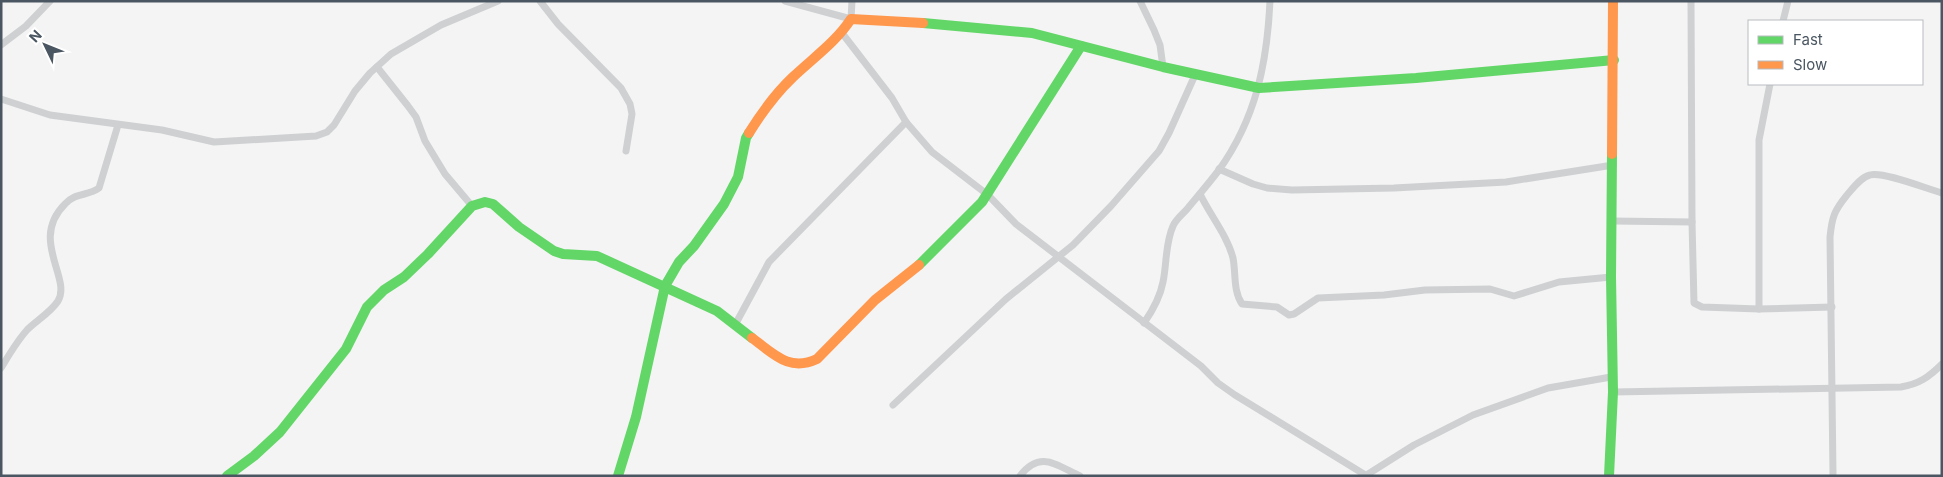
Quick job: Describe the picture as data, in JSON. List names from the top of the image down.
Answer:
{
  "legend": ["Fast", "Slow"],
  "north": "top left"
}
